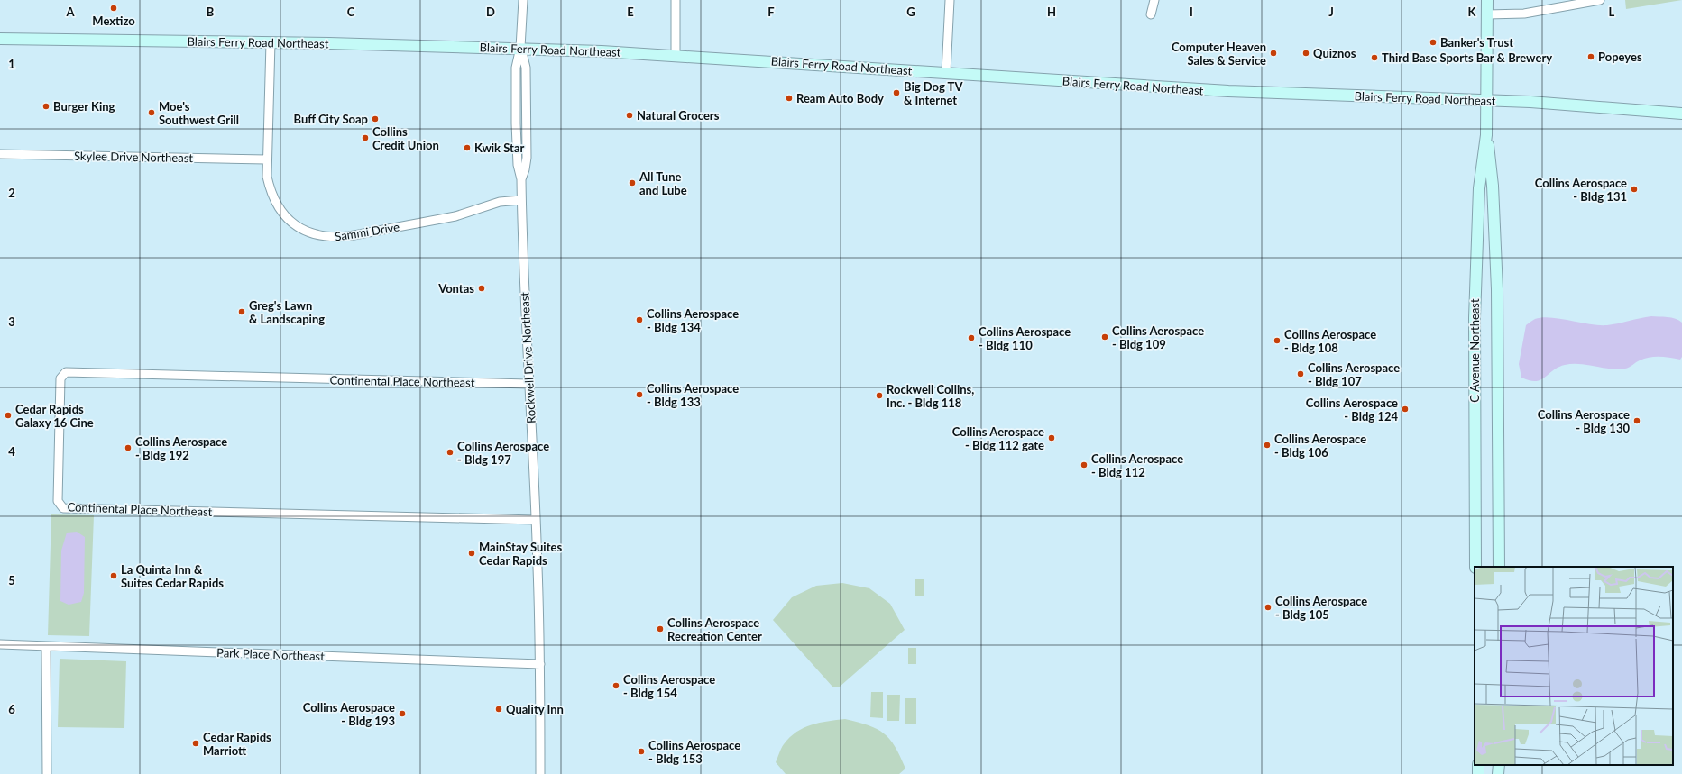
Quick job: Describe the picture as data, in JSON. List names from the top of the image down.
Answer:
{
  "streets": {
    "main road": ["Blairs Ferry Road Northeast", "C Avenue Northeast"],
    "street": [
      "Skylee Drive Northeast",
      "Sammi Drive",
      "Rockwell Drive Northeast",
      "Continental Place Northeast",
      "Park Place Northeast"
    ]
  },
  "crossings": [
    ["Blairs Ferry Road Northeast", "Sammi Drive"],
    ["Blairs Ferry Road Northeast", "C Avenue Northeast"],
    ["Blairs Ferry Road Northeast", "Rockwell Drive Northeast"],
    ["Skylee Drive Northeast", "Sammi Drive"],
    ["Sammi Drive", "Rockwell Drive Northeast"],
    ["Rockwell Drive Northeast", "Continental Place Northeast"],
    ["Rockwell Drive Northeast", "Park Place Northeast"]
  ],
  "places": [
    "Mextizo",
    "Banker's Trust",
    "Computer Heaven Sales & Service",
    "Quiznos",
    "Popeyes",
    "Third Base Sports Bar & Brewery",
    "Big Dog TV & Internet",
    "Ream Auto Body",
    "Burger King",
    "Moe's Southwest Grill",
    "Natural Grocers",
    "Buff City Soap",
    "Collins Credit Union",
    "Kwik Star",
    "All Tune and Lube",
    "Collins Aerospace - Bldg 131",
    "Vontas",
    "Greg's Lawn & Landscaping",
    "Collins Aerospace - Bldg 134",
    "Collins Aerospace - Bldg 109",
    "Collins Aerospace - Bldg 110",
    "Collins Aerospace - Bldg 108",
    "Collins Aerospace - Bldg 107",
    "Collins Aerospace - Bldg 133",
    "Rockwell Collins, Inc. - Bldg 118",
    "Collins Aerospace - Bldg 124",
    "Cedar Rapids Galaxy 16 Cine",
    "Collins Aerospace - Bldg 130",
    "Collins Aerospace - Bldg 112 gate",
    "Collins Aerospace - Bldg 106",
    "Collins Aerospace - Bldg 192",
    "Collins Aerospace - Bldg 197",
    "Collins Aerospace - Bldg 112",
    "MainStay Suites Cedar Rapids",
    "La Quinta Inn & Suites Cedar Rapids",
    "Collins Aerospace - Bldg 105",
    "Collins Aerospace Recreation Center",
    "Collins Aerospace - Bldg 154",
    "Quality Inn",
    "Collins Aerospace - Bldg 193",
    "Cedar Rapids Marriott",
    "Collins Aerospace - Bldg 153"
  ],
  "grid": {
    "columns": [
      "A",
      "B",
      "C",
      "D",
      "E",
      "F",
      "G",
      "H",
      "I",
      "J",
      "K",
      "L"
    ],
    "rows": [
      "1",
      "2",
      "3",
      "4",
      "5",
      "6"
    ]
  }
}
